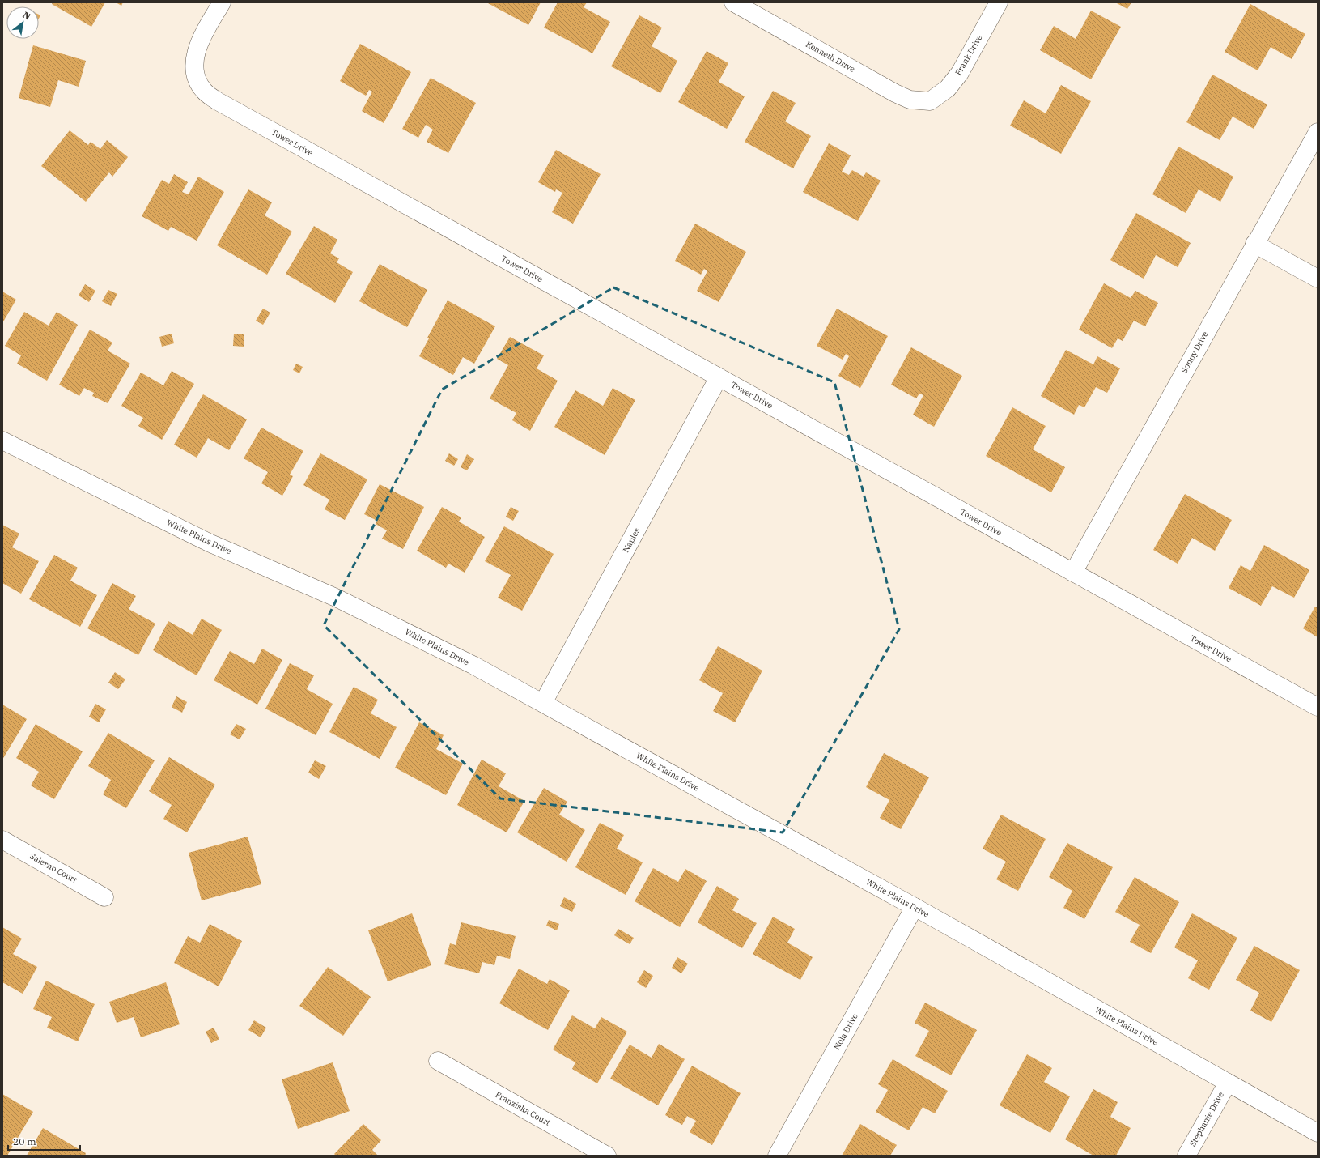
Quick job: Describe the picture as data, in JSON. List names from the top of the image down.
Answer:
{
  "streets": {
    "street": [
      "Frank Drive",
      "Kenneth Drive",
      "Tower Drive",
      "Sonny Drive",
      "White Plains Drive",
      "Naples",
      "Salerno Court",
      "Nola Drive",
      "Franziska Court",
      "Stephanie Drive"
    ]
  },
  "crossings": [
    ["Frank Drive", "Kenneth Drive"],
    ["Tower Drive", "Sonny Drive"],
    ["Tower Drive", "Naples"],
    ["White Plains Drive", "Naples"],
    ["White Plains Drive", "Nola Drive"],
    ["White Plains Drive", "Stephanie Drive"]
  ],
  "scale_bar": "20 m",
  "north": "top right"
}
